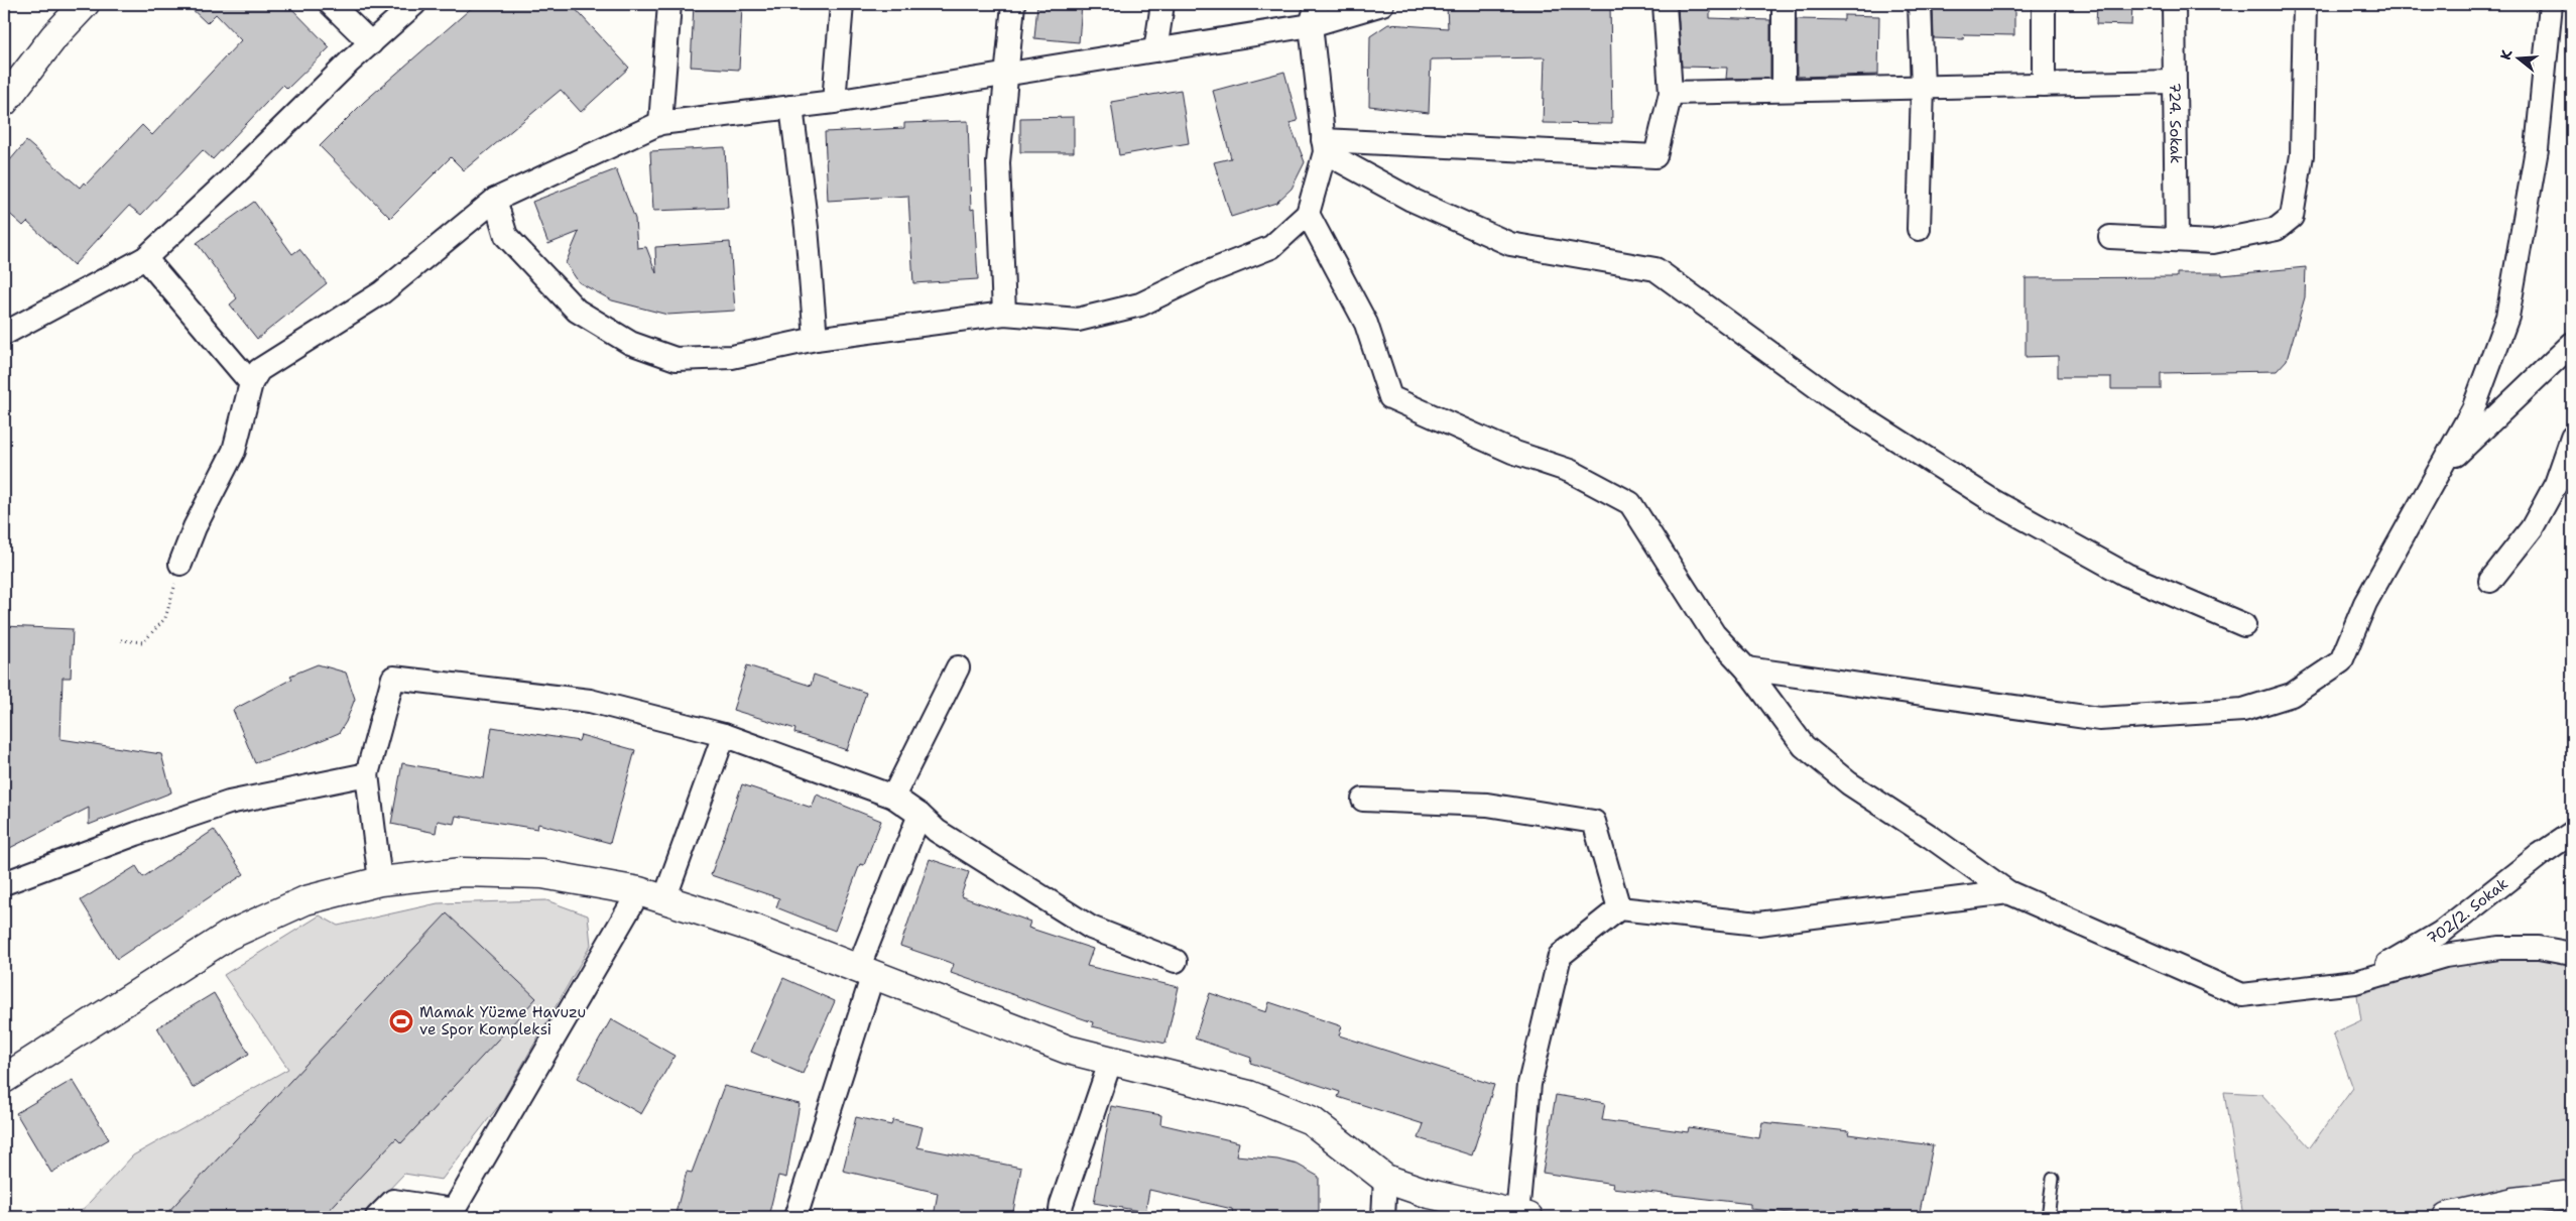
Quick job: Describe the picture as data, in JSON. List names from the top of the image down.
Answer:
{
  "streets": {
    "street": ["724. Sokak", "702/2. Sokak"]
  },
  "places": {
    "sports": ["Mamak Yüzme Havuzu ve Spor Kompleksi"]
  },
  "north": "left"
}
